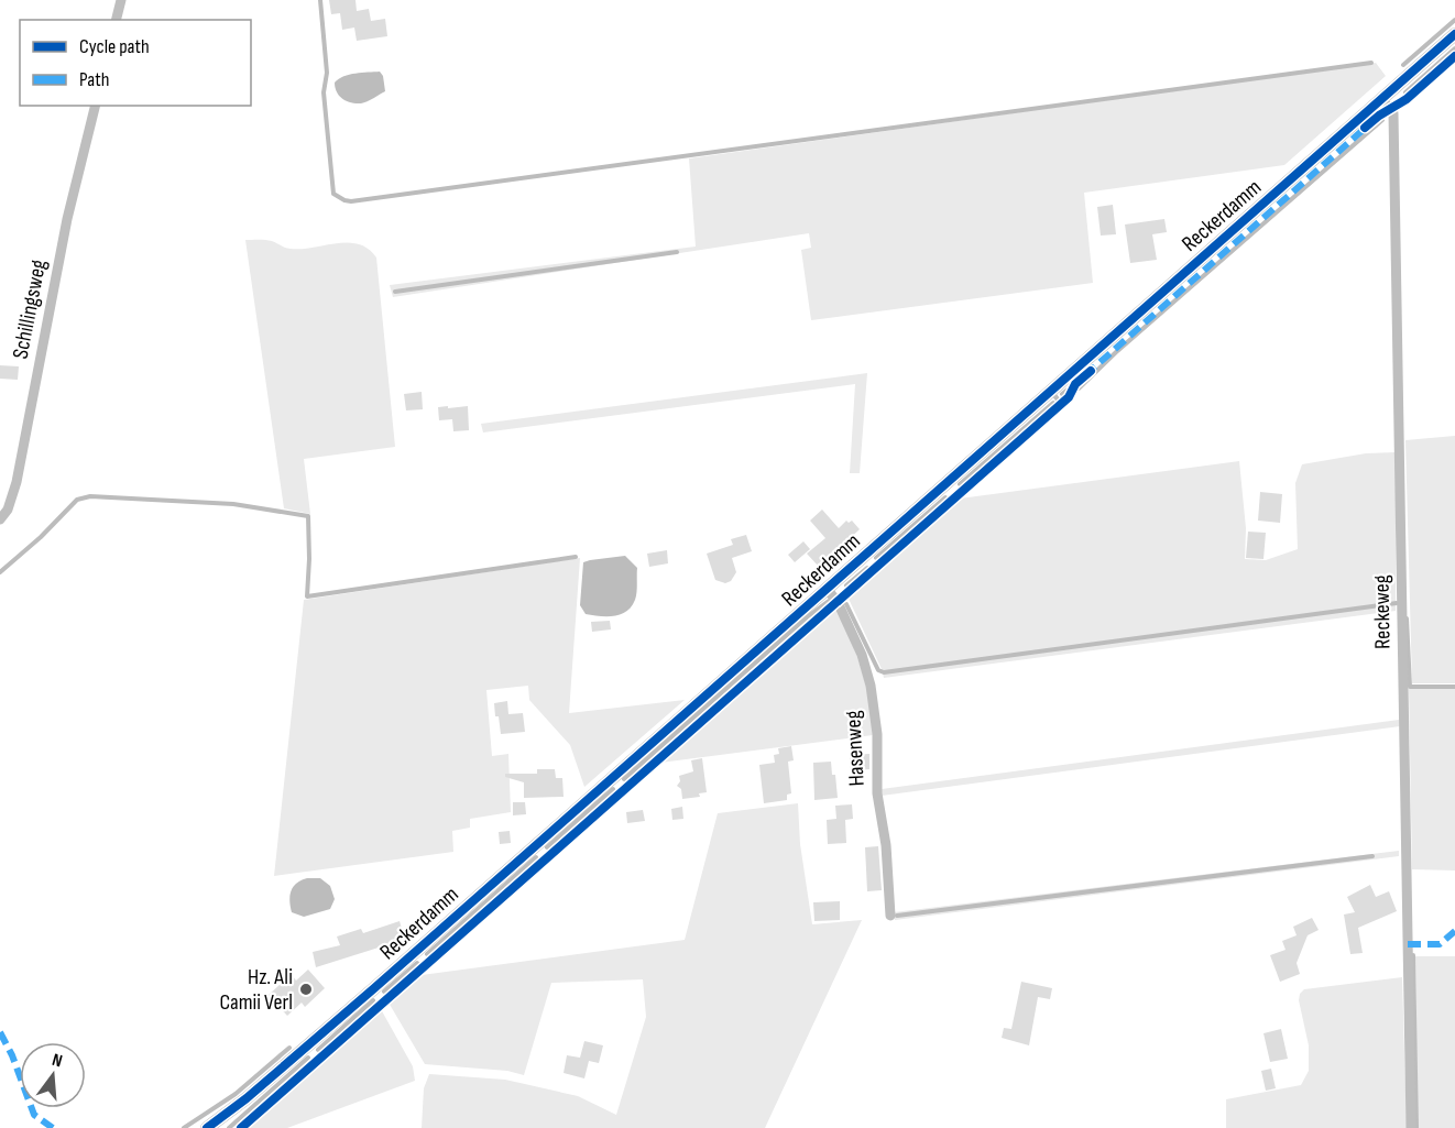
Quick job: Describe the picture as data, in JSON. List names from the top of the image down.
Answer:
{
  "streets": {
    "street": [
      "Reckerdamm",
      "Schillingsweg",
      "Reckeweg",
      "Hasenweg"
    ]
  },
  "crossings": [
    ["Reckerdamm", "Reckeweg"],
    ["Reckerdamm", "Hasenweg"]
  ],
  "places": ["Hz. Ali Camii Verl"],
  "legend": ["Cycle path", "Path"],
  "north": "top"
}
